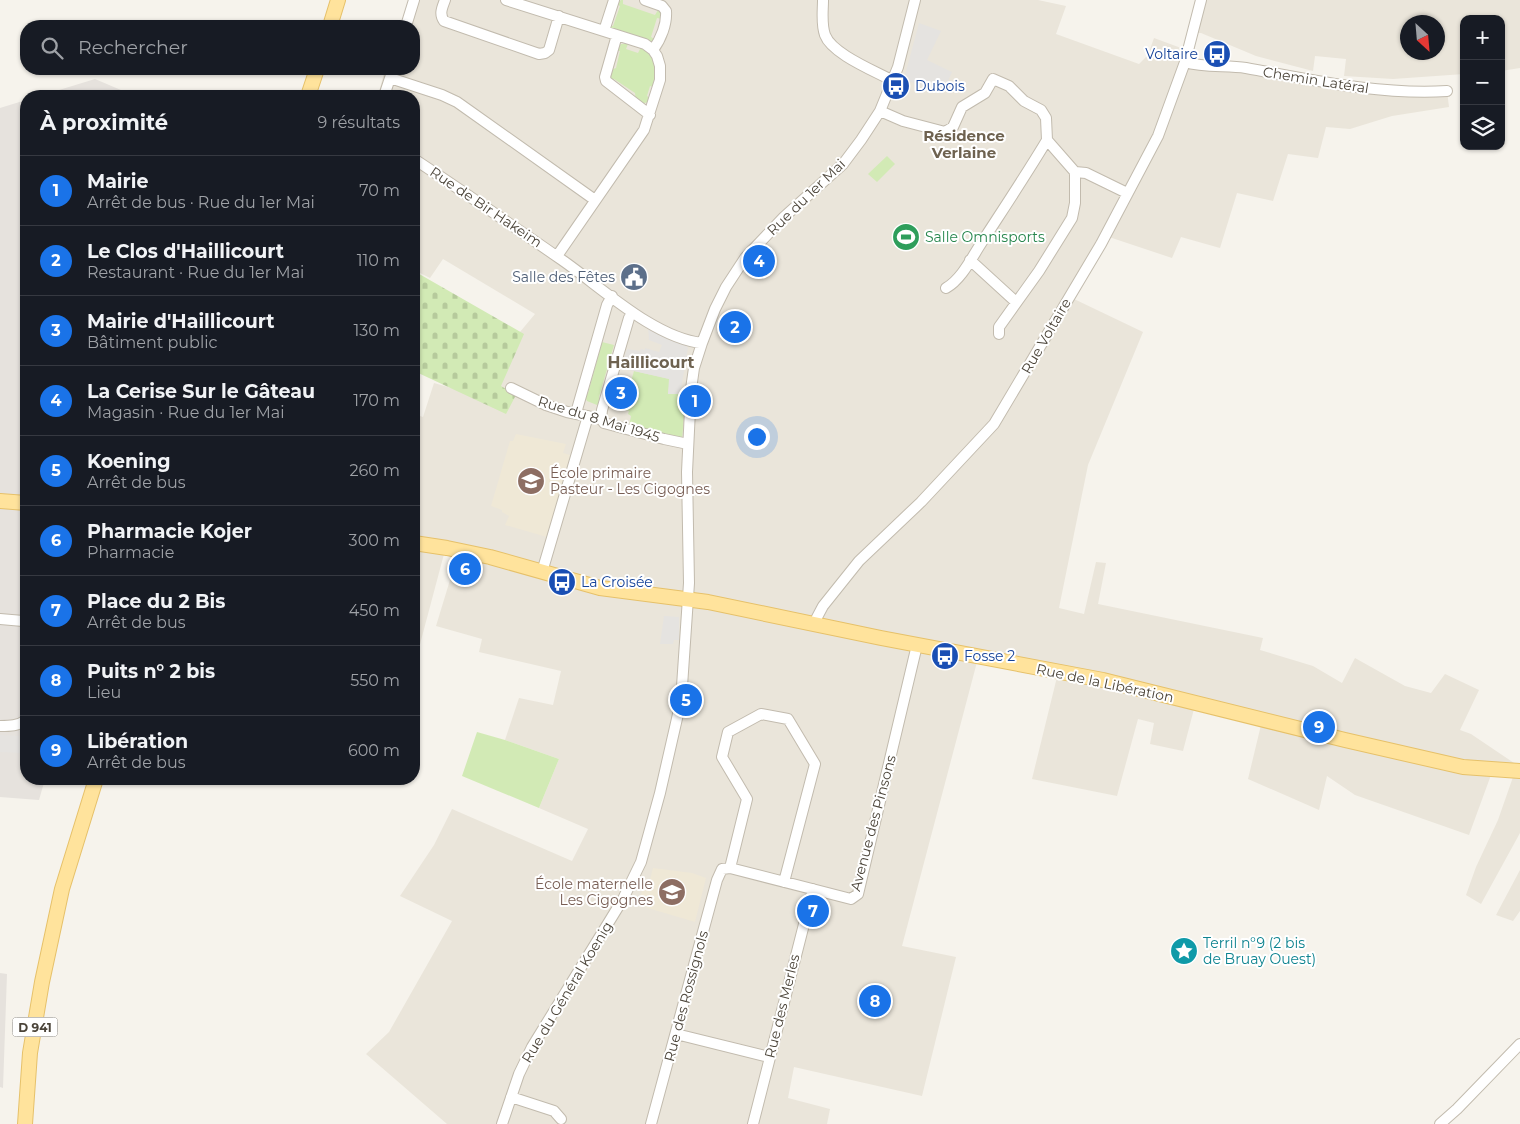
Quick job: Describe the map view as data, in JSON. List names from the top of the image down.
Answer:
{
  "streets": {
    "main road": ["Rue de la Libération", "D 941"],
    "street": [
      "Chemin Latéral",
      "Rue du 1er Mai",
      "Rue de Bir Hakeim",
      "Rue Voltaire",
      "Rue du 8 Mai 1945",
      "Avenue des Pinsons",
      "Rue du Général Koenig",
      "Rue des Rossignols",
      "Rue des Merles"
    ]
  },
  "crossings": [
    ["Chemin Latéral", "Rue Voltaire"],
    ["Rue du 1er Mai", "Rue de Bir Hakeim"],
    ["Rue du 1er Mai", "Rue du 8 Mai 1945"],
    ["Rue du 1er Mai", "Rue de la Libération"],
    ["Rue du 1er Mai", "Rue du Général Koenig"],
    ["Rue Voltaire", "Rue de la Libération"],
    ["Rue de la Libération", "Avenue des Pinsons"],
    ["Rue de la Libération", "Rue du Général Koenig"],
    ["Avenue des Pinsons", "Rue des Rossignols"],
    ["Avenue des Pinsons", "Rue des Merles"]
  ],
  "districts": ["Résidence Verlaine", "Haillicourt"],
  "places": {
    "bus stop": [
      "Voltaire",
      "Dubois",
      "La Croisée",
      "Fosse 2"
    ],
    "sports": ["Salle Omnisports"],
    "public building": ["Salle des Fêtes"],
    "school or university": ["École primaire Pasteur - Les Cigognes", "École maternelle Les Cigognes"],
    "place": ["Terril n°9 (2 bis de Bruay Ouest)"]
  },
  "north": "bottom right",
  "page": {
    "map_buttons": ["+", "−"],
    "search": "Rechercher",
    "heading": ["À proximité", "9 résultats"],
    "list": [
      {
        "mark": "1",
        "name": "Mairie",
        "note": "Arrêt de bus · Rue du 1er Mai",
        "value": "70 m"
      },
      {
        "mark": "2",
        "name": "Le Clos d'Haillicourt",
        "note": "Restaurant · Rue du 1er Mai",
        "value": "110 m"
      },
      {
        "mark": "3",
        "name": "Mairie d'Haillicourt",
        "note": "Bâtiment public",
        "value": "130 m"
      },
      {
        "mark": "4",
        "name": "La Cerise Sur le Gâteau",
        "note": "Magasin · Rue du 1er Mai",
        "value": "170 m"
      },
      {
        "mark": "5",
        "name": "Koening",
        "note": "Arrêt de bus",
        "value": "260 m"
      },
      {
        "mark": "6",
        "name": "Pharmacie Kojer",
        "note": "Pharmacie",
        "value": "300 m"
      },
      {
        "mark": "7",
        "name": "Place du 2 Bis",
        "note": "Arrêt de bus",
        "value": "450 m"
      },
      {
        "mark": "8",
        "name": "Puits n° 2 bis",
        "note": "Lieu",
        "value": "550 m"
      },
      {
        "mark": "9",
        "name": "Libération",
        "note": "Arrêt de bus",
        "value": "600 m"
      }
    ],
    "pins": [
      "4",
      "2",
      "3",
      "1",
      "6",
      "5",
      "9",
      "7",
      "8"
    ]
  }
}
